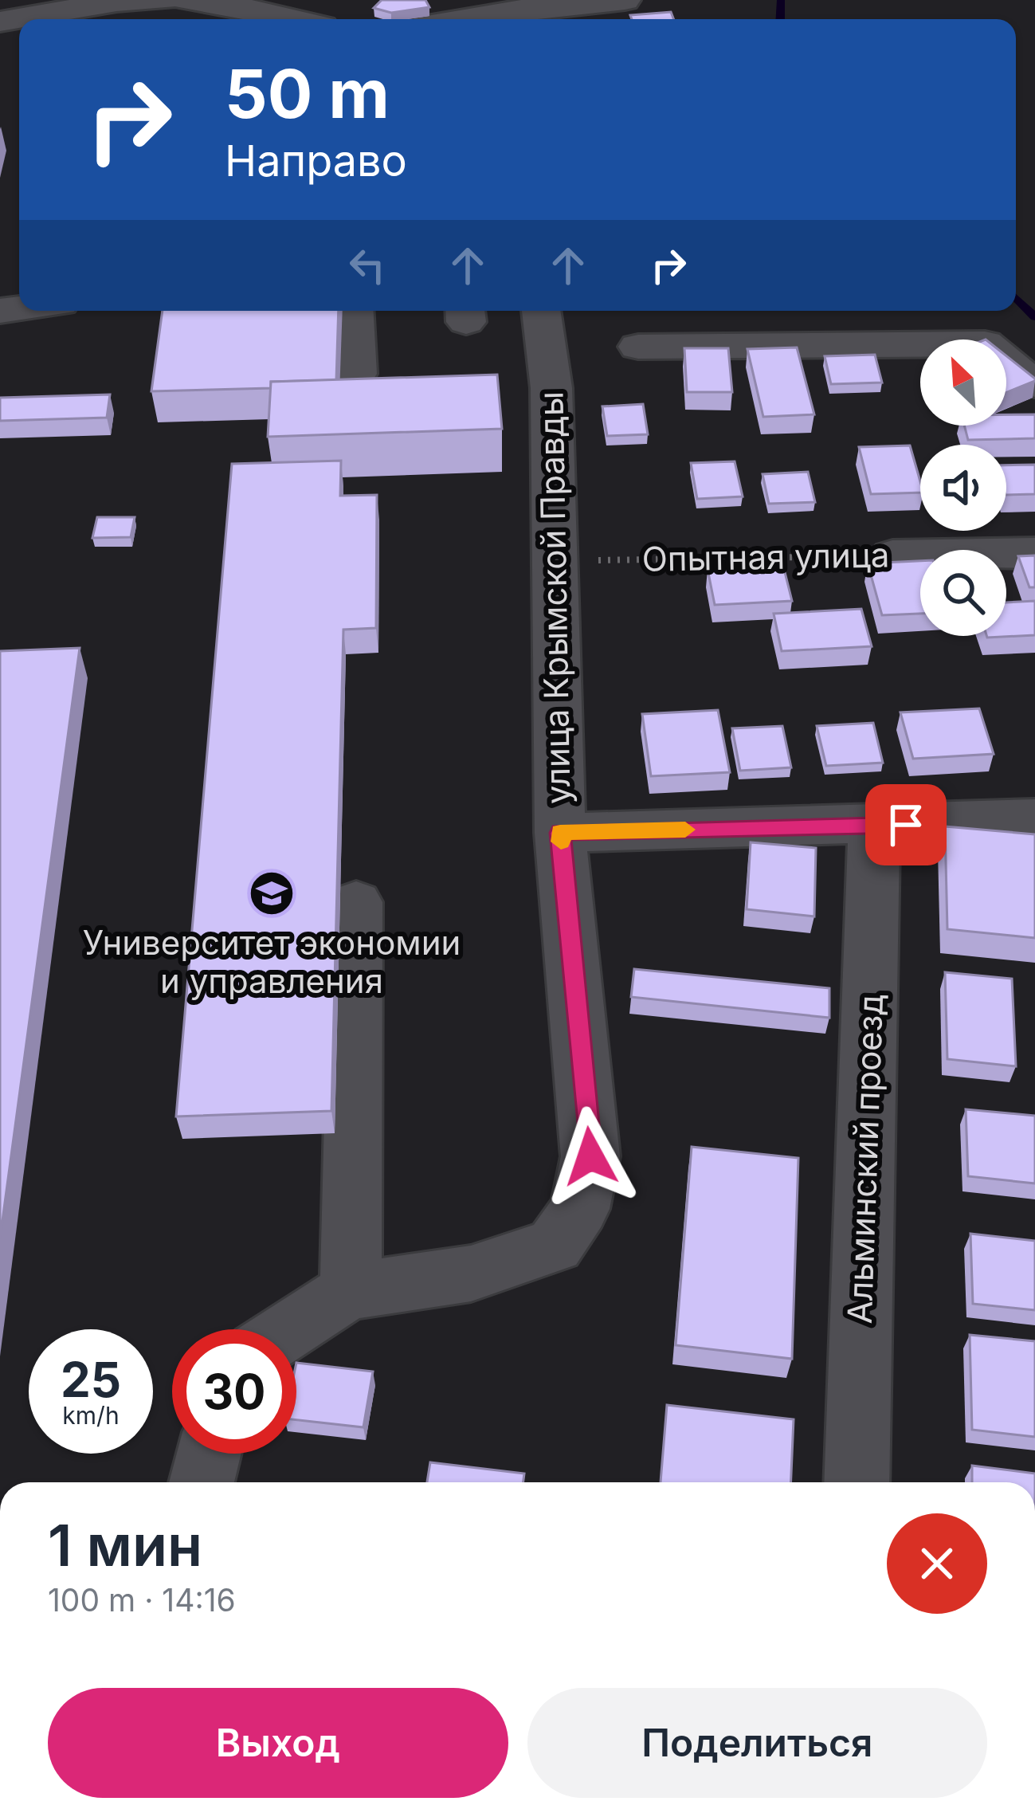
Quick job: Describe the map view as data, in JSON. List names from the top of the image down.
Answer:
{
  "streets": {
    "street": ["Опытная улица", "улица Крымской Правды", "Альминский проезд"]
  },
  "crossings": [
    ["Опытная улица", "улица Крымской Правды"]
  ],
  "places": {
    "school or university": ["Университет экономии и управления"]
  },
  "north": "top left",
  "page": {
    "turn": ["50 m", "Направо"],
    "speed": "25 km/h",
    "limit": "30",
    "heading": ["1 мин", "100 m · 14:16"],
    "buttons": ["Выход", "Поделиться"]
  }
}
